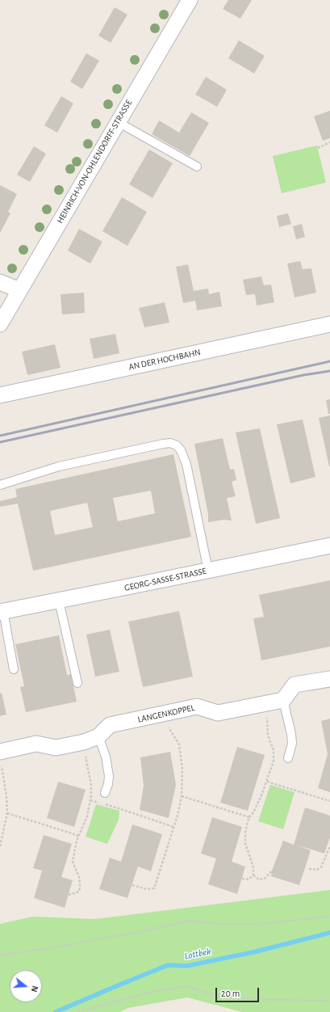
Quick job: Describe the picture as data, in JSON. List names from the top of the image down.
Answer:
{
  "streets": {
    "street": [
      "HEINRICH-VON-OHLENDORFF-STRASSE",
      "AN DER HOCHBAHN",
      "GEORG-SASSE-STRASSE",
      "LANGENKOPPEL"
    ]
  },
  "water": ["Lottbek"],
  "scale_bar": "20 m",
  "north": "right"
}
